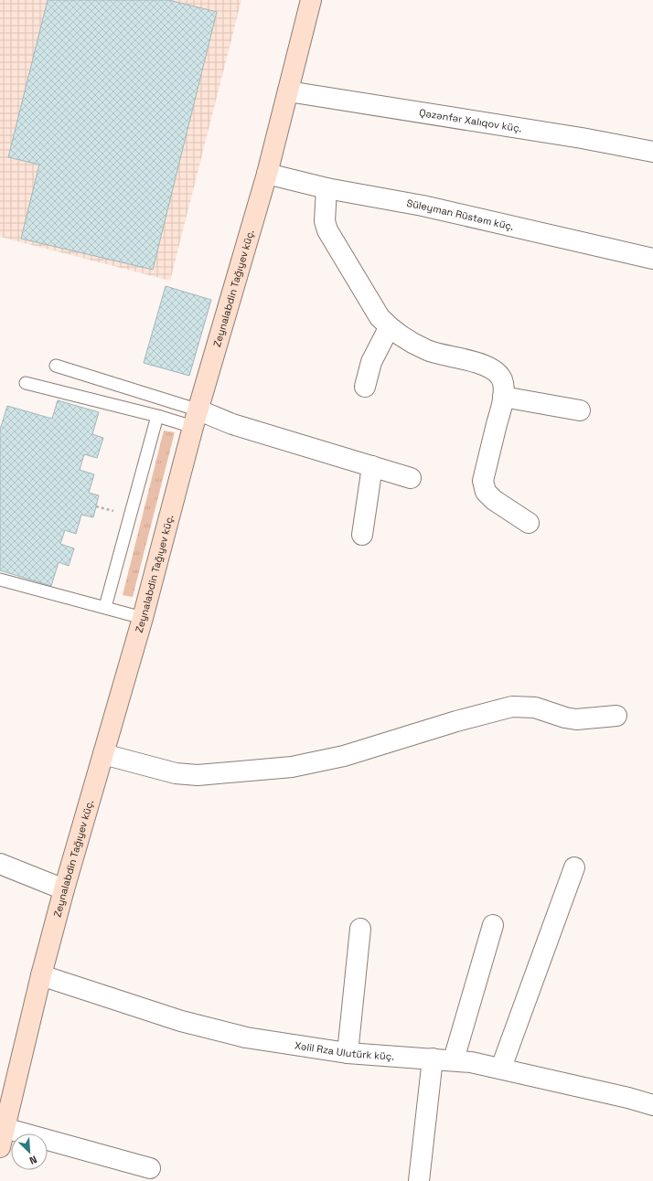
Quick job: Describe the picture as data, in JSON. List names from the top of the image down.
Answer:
{
  "streets": {
    "street": [
      "Qəzənfər Xalıqov küç.",
      "Süleyman Rüstəm küç.",
      "Zeynalabdin Tağıyev küç.",
      "Xəlil Rza Ulutürk küç."
    ]
  },
  "crossings": [
    ["Qəzənfər Xalıqov küç.", "Zeynalabdin Tağıyev küç."],
    ["Süleyman Rüstəm küç.", "Zeynalabdin Tağıyev küç."],
    ["Zeynalabdin Tağıyev küç.", "Xəlil Rza Ulutürk küç."]
  ],
  "north": "bottom right"
}
